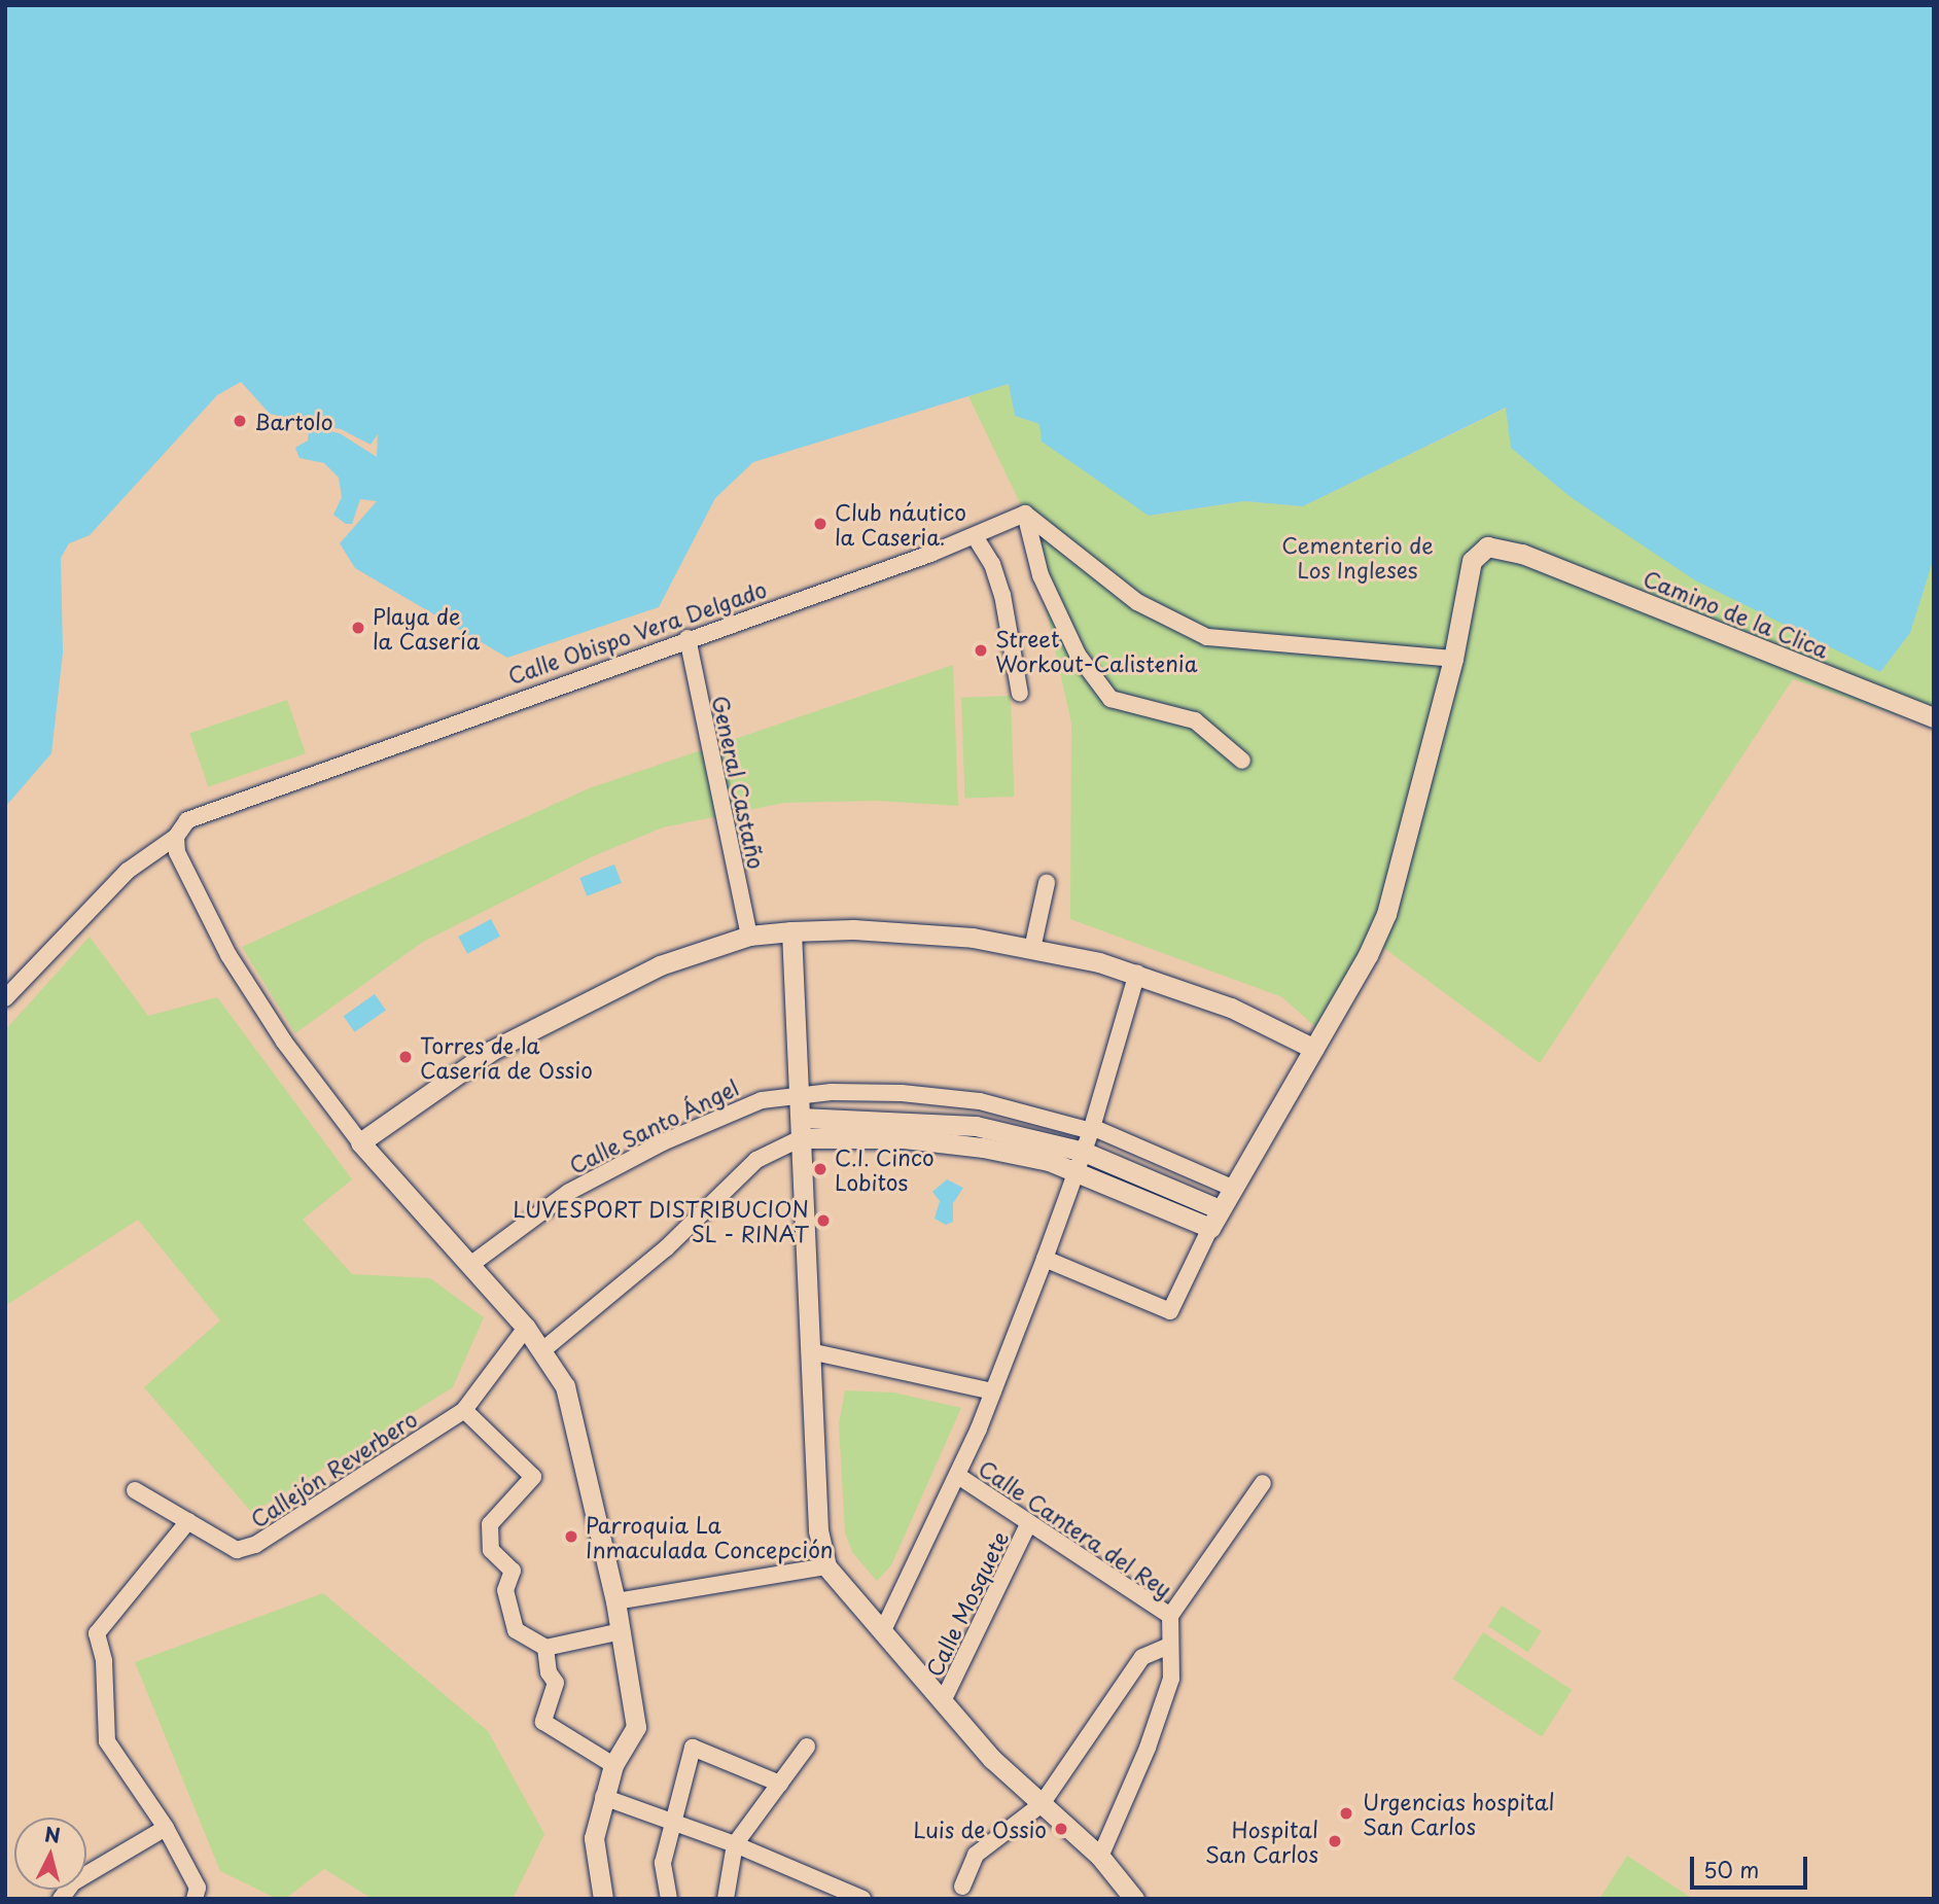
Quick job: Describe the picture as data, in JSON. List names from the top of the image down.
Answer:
{
  "streets": {
    "street": [
      "Camino de la Clica",
      "Calle Obispo Vera Delgado",
      "General Castaño",
      "Calle Santo Ángel",
      "Callejón Reverbero",
      "Calle Cantera del Rey",
      "Calle Mosquete"
    ]
  },
  "crossings": [
    ["Calle Obispo Vera Delgado", "General Castaño"],
    ["Calle Cantera del Rey", "Calle Mosquete"]
  ],
  "parks": ["Cementerio de Los Ingleses"],
  "places": [
    "Bartolo",
    "Club náutico la Caseria.",
    "Playa de la Casería",
    "Street Workout-Calistenia",
    "Torres de la Casería de Ossio",
    "C.I. Cinco Lobitos",
    "LUVESPORT DISTRIBUCION SL - RINAT",
    "Parroquia La Inmaculada Concepción",
    "Urgencias hospital San Carlos",
    "Luis de Ossio",
    "Hospital San Carlos"
  ],
  "scale_bar": "50 m",
  "north": "top"
}
